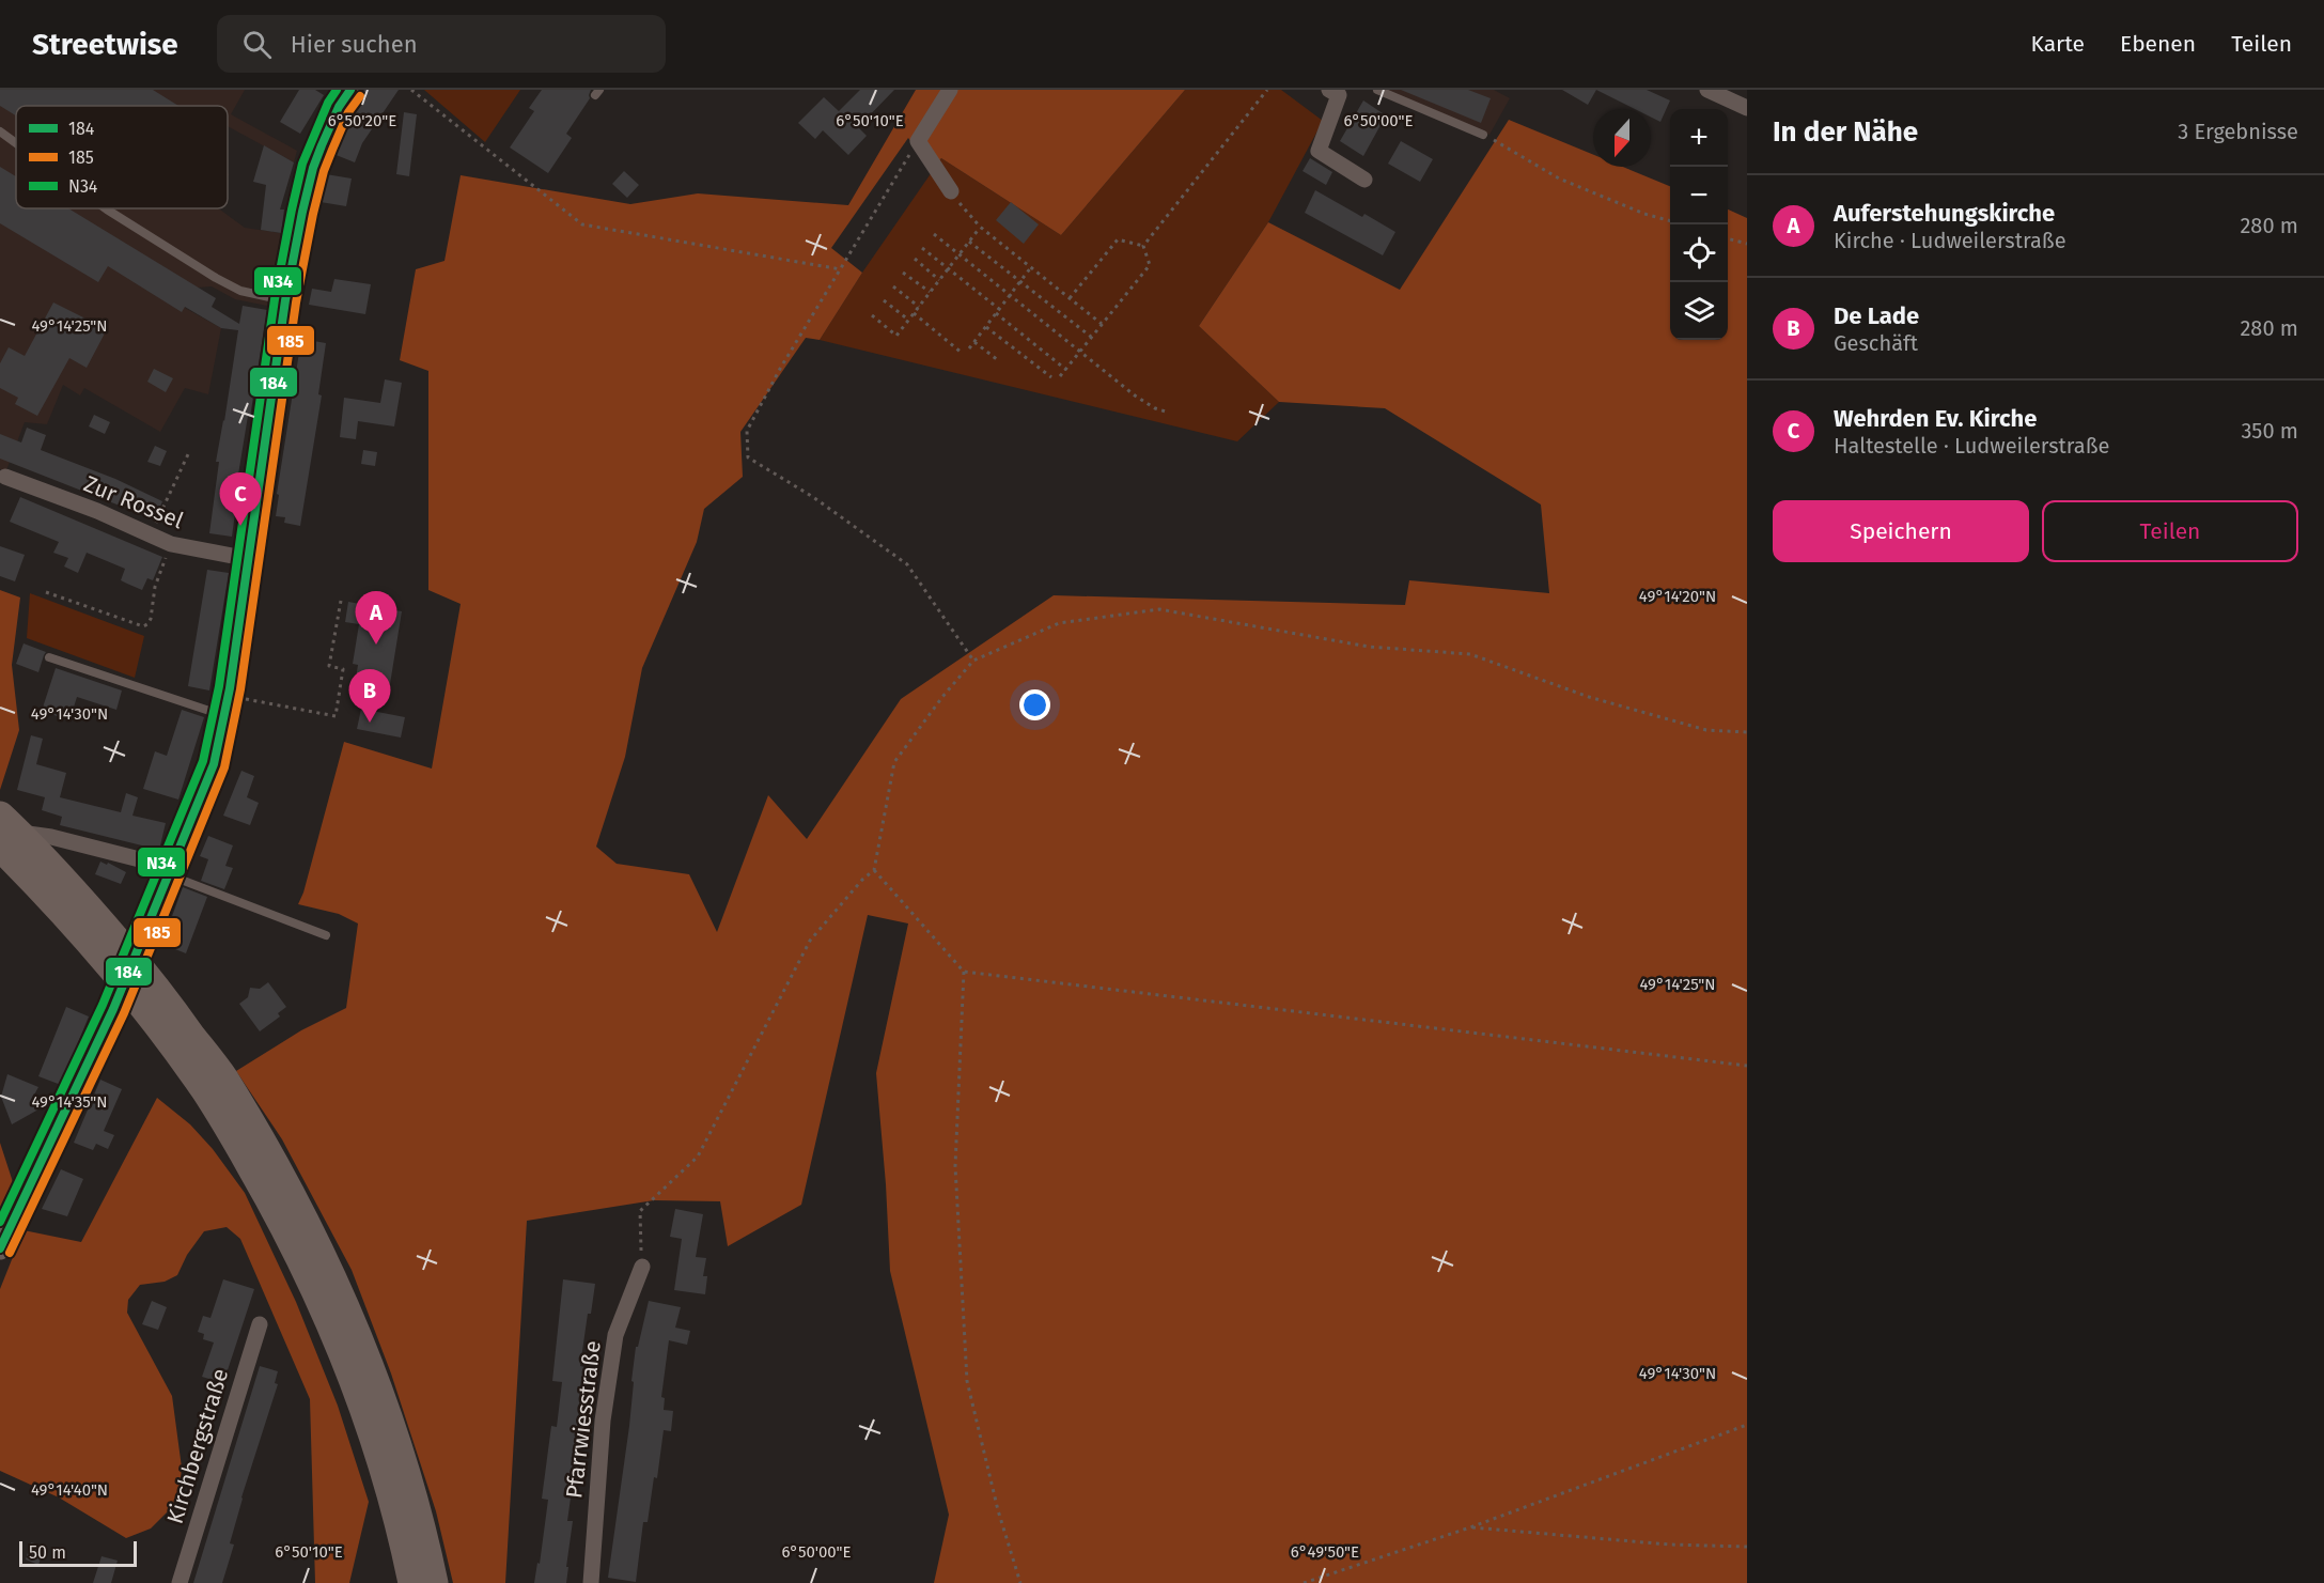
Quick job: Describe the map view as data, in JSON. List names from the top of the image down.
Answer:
{
  "streets": {
    "street": ["Zur Rossel", "Pfarrwiesstraße", "Kirchbergstraße"]
  },
  "lines": ["transit line 184", "transit line N34", "transit line 185"],
  "legend": ["184", "185", "N34"],
  "scale_bar": "50 m",
  "north": "bottom",
  "page": {
    "header": "Streetwise",
    "search": "Hier suchen",
    "nav": ["Karte", "Ebenen", "Teilen"],
    "heading": ["In der Nähe", "3 Ergebnisse"],
    "map_buttons": ["+", "−"],
    "list": [
      {
        "mark": "A",
        "name": "Auferstehungskirche",
        "note": "Kirche · Ludweilerstraße",
        "value": "280 m"
      },
      {
        "mark": "B",
        "name": "De Lade",
        "note": "Geschäft",
        "value": "280 m"
      },
      {
        "mark": "C",
        "name": "Wehrden Ev. Kirche",
        "note": "Haltestelle · Ludweilerstraße",
        "value": "350 m"
      }
    ],
    "pins": ["C", "A", "B"],
    "buttons": ["Speichern", "Teilen"],
    "scale": "50 m"
  },
  "coordinates": [
    "6°50'20\"E",
    "6°50'10\"E",
    "6°50'00\"E",
    "49°14'25\"N",
    "49°14'20\"N",
    "49°14'30\"N",
    "49°14'35\"N",
    "49°14'40\"N",
    "6°49'50\"E"
  ]
}
